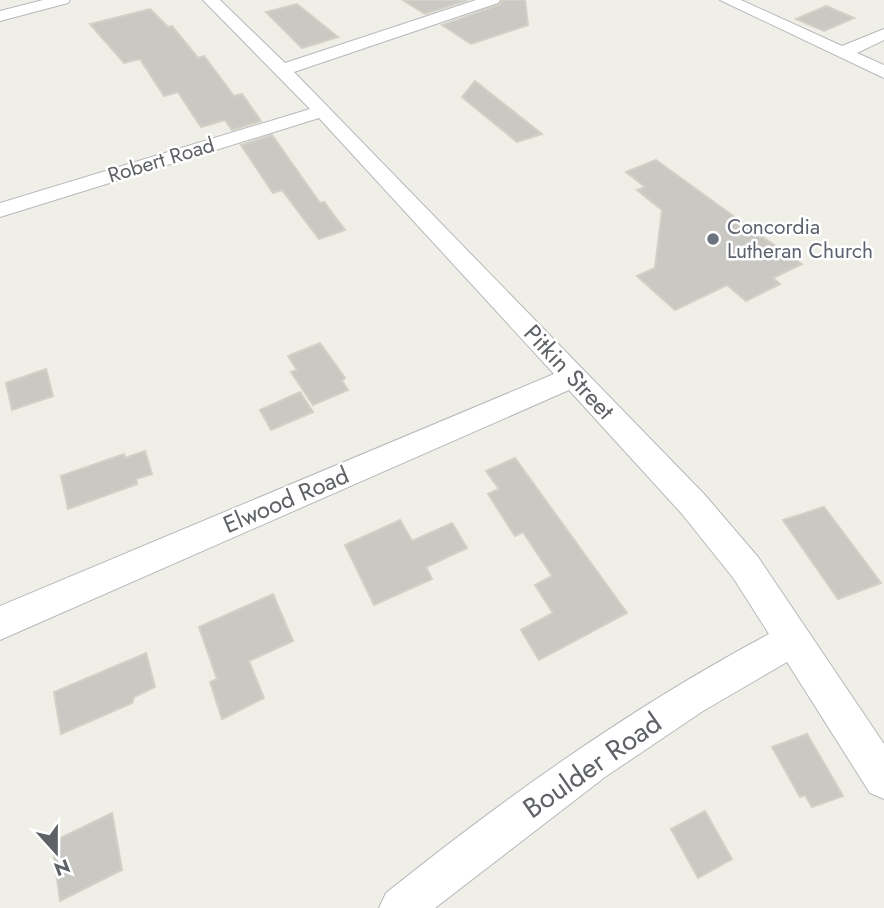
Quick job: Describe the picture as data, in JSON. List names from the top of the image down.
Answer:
{
  "streets": {
    "street": [
      "Robert Road",
      "Pitkin Street",
      "Elwood Road",
      "Boulder Road"
    ]
  },
  "crossings": [
    ["Robert Road", "Pitkin Street"],
    ["Pitkin Street", "Elwood Road"],
    ["Pitkin Street", "Boulder Road"]
  ],
  "places": ["Concordia Lutheran Church"],
  "north": "bottom"
}
